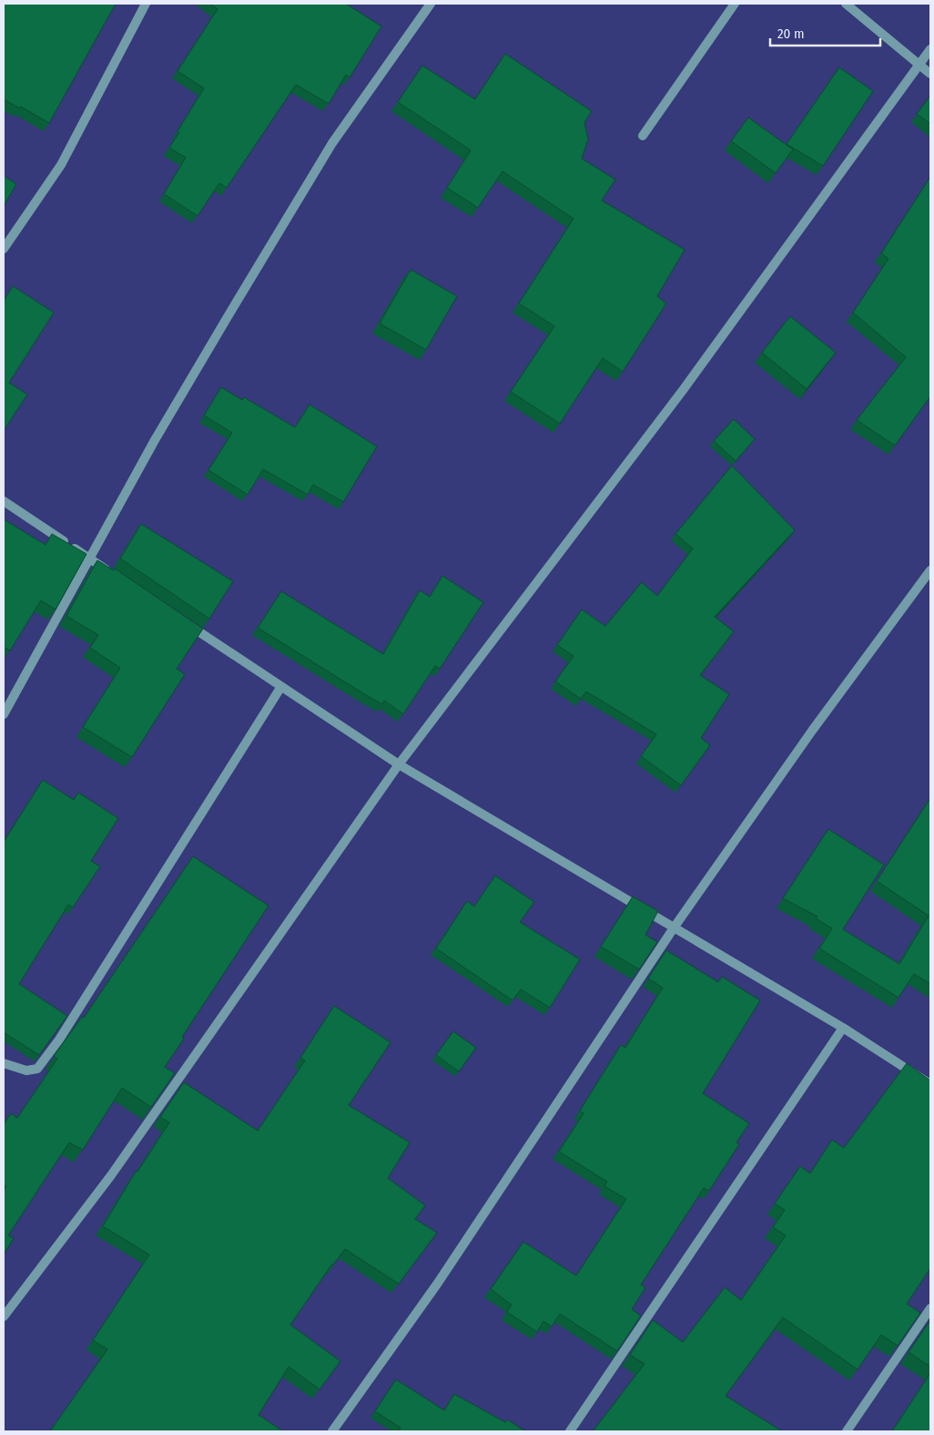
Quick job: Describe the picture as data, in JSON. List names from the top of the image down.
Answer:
{
  "scale_bar": "20 m"
}
